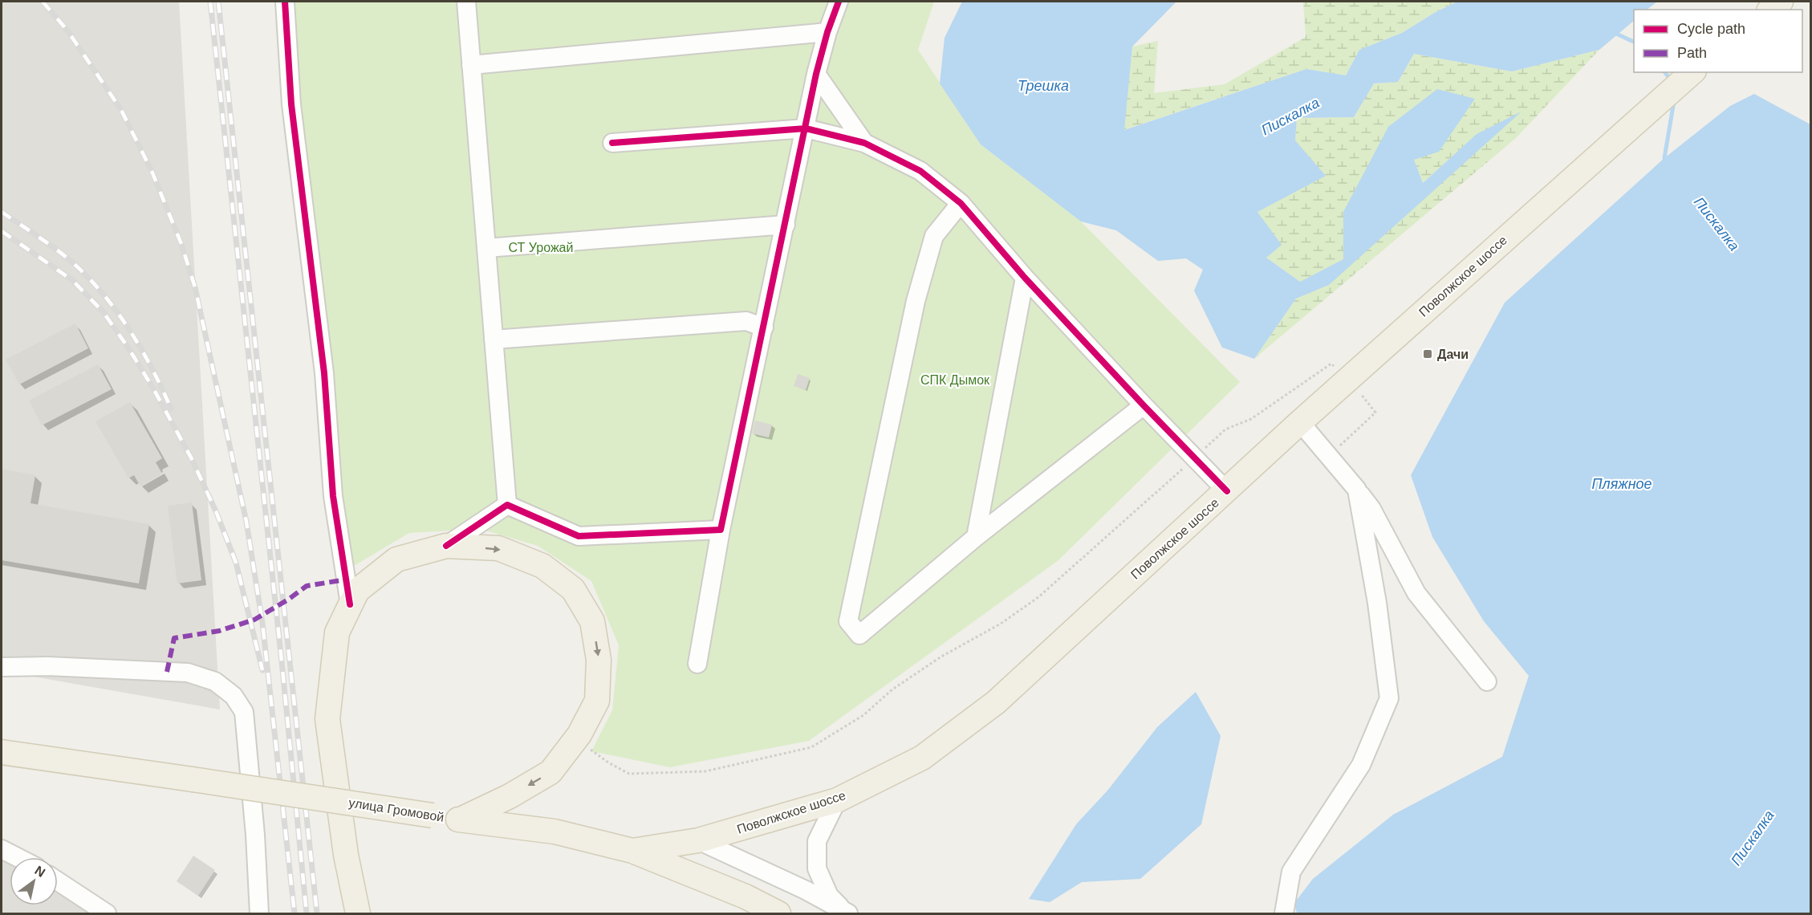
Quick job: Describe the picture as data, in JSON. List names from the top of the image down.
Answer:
{
  "streets": {
    "main road": ["Поволжское шоссе", "улица Громовой"]
  },
  "crossings": [
    ["Поволжское шоссе", "улица Громовой"]
  ],
  "water": ["Трешка", "Пискалка", "Пляжное"],
  "parks": ["СТ Урожай", "СПК Дымок"],
  "places": {
    "transit": ["Дачи"]
  },
  "legend": ["Cycle path", "Path"],
  "north": "top right"
}
